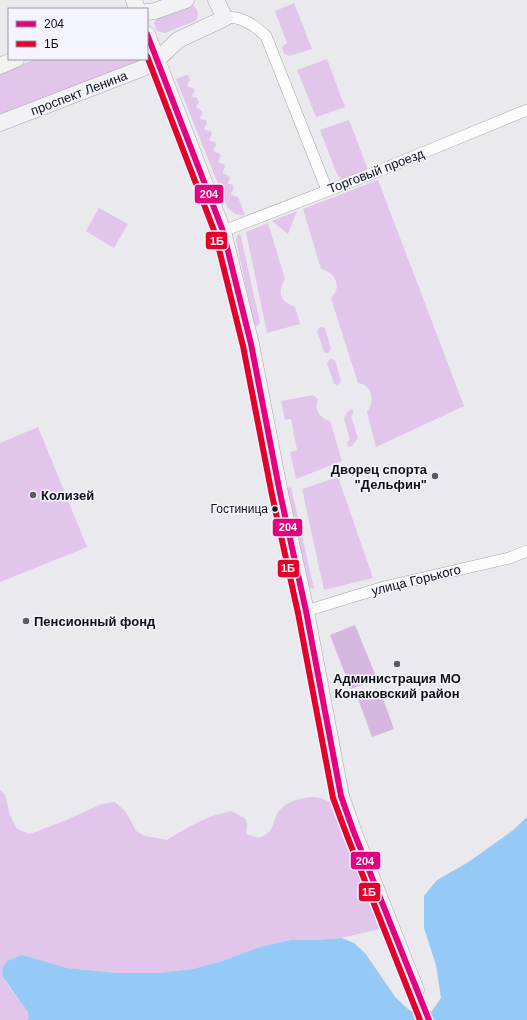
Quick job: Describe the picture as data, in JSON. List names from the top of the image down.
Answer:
{
  "streets": {
    "main road": ["проспект Ленина"],
    "street": ["Торговый проезд", "улица Горького"]
  },
  "places": [
    "Дворец спорта \"Дельфин\"",
    "Колизей",
    "Гостиница",
    "Пенсионный фонд",
    "Администрация МО Конаковский район"
  ],
  "lines": ["transit line 204", "transit line 1Б"],
  "legend": ["204", "1Б"]
}
